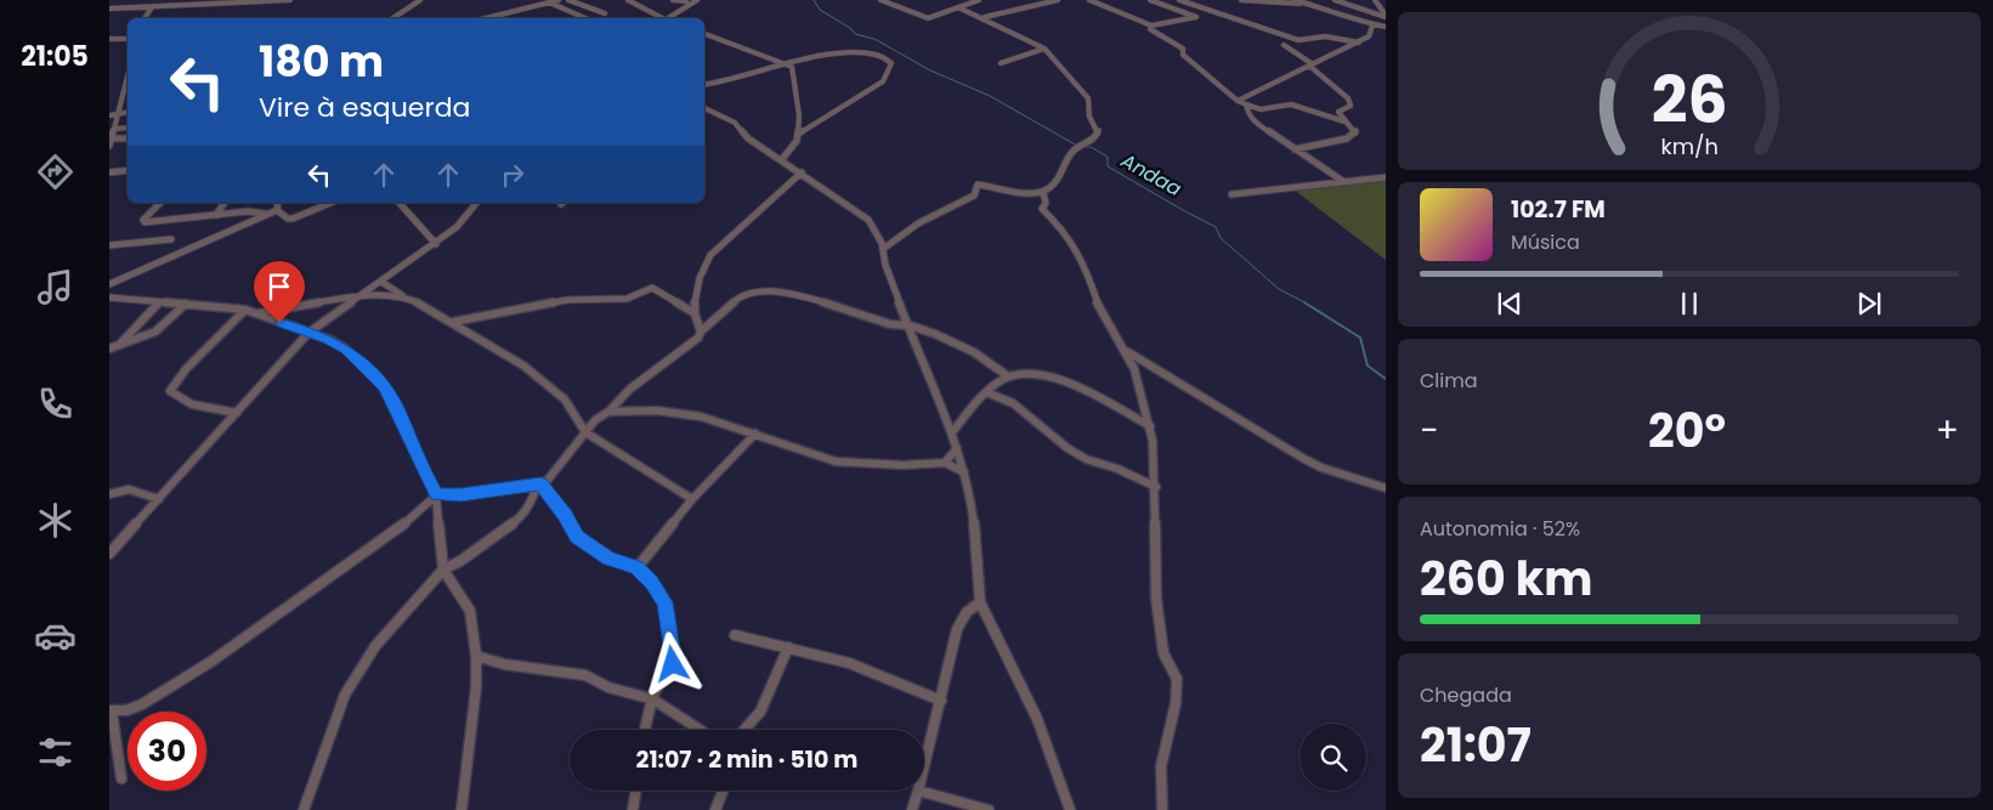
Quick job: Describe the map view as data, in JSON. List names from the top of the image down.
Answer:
{
  "water": ["Andaa"],
  "page": {
    "tabs": "21:05",
    "turn": ["180 m", "Vire à esquerda"],
    "song": ["102.7 FM", "Música"],
    "tile": [
      "Clima",
      ["Autonomia · 52%", "260 km"],
      ["Chegada", "21:07"]
    ],
    "heat": ["−", "20°", "+"],
    "limit": "30",
    "trip": "21:07 · 2 min · 510 m",
    "gauge": ["26", "km/h"]
  }
}
